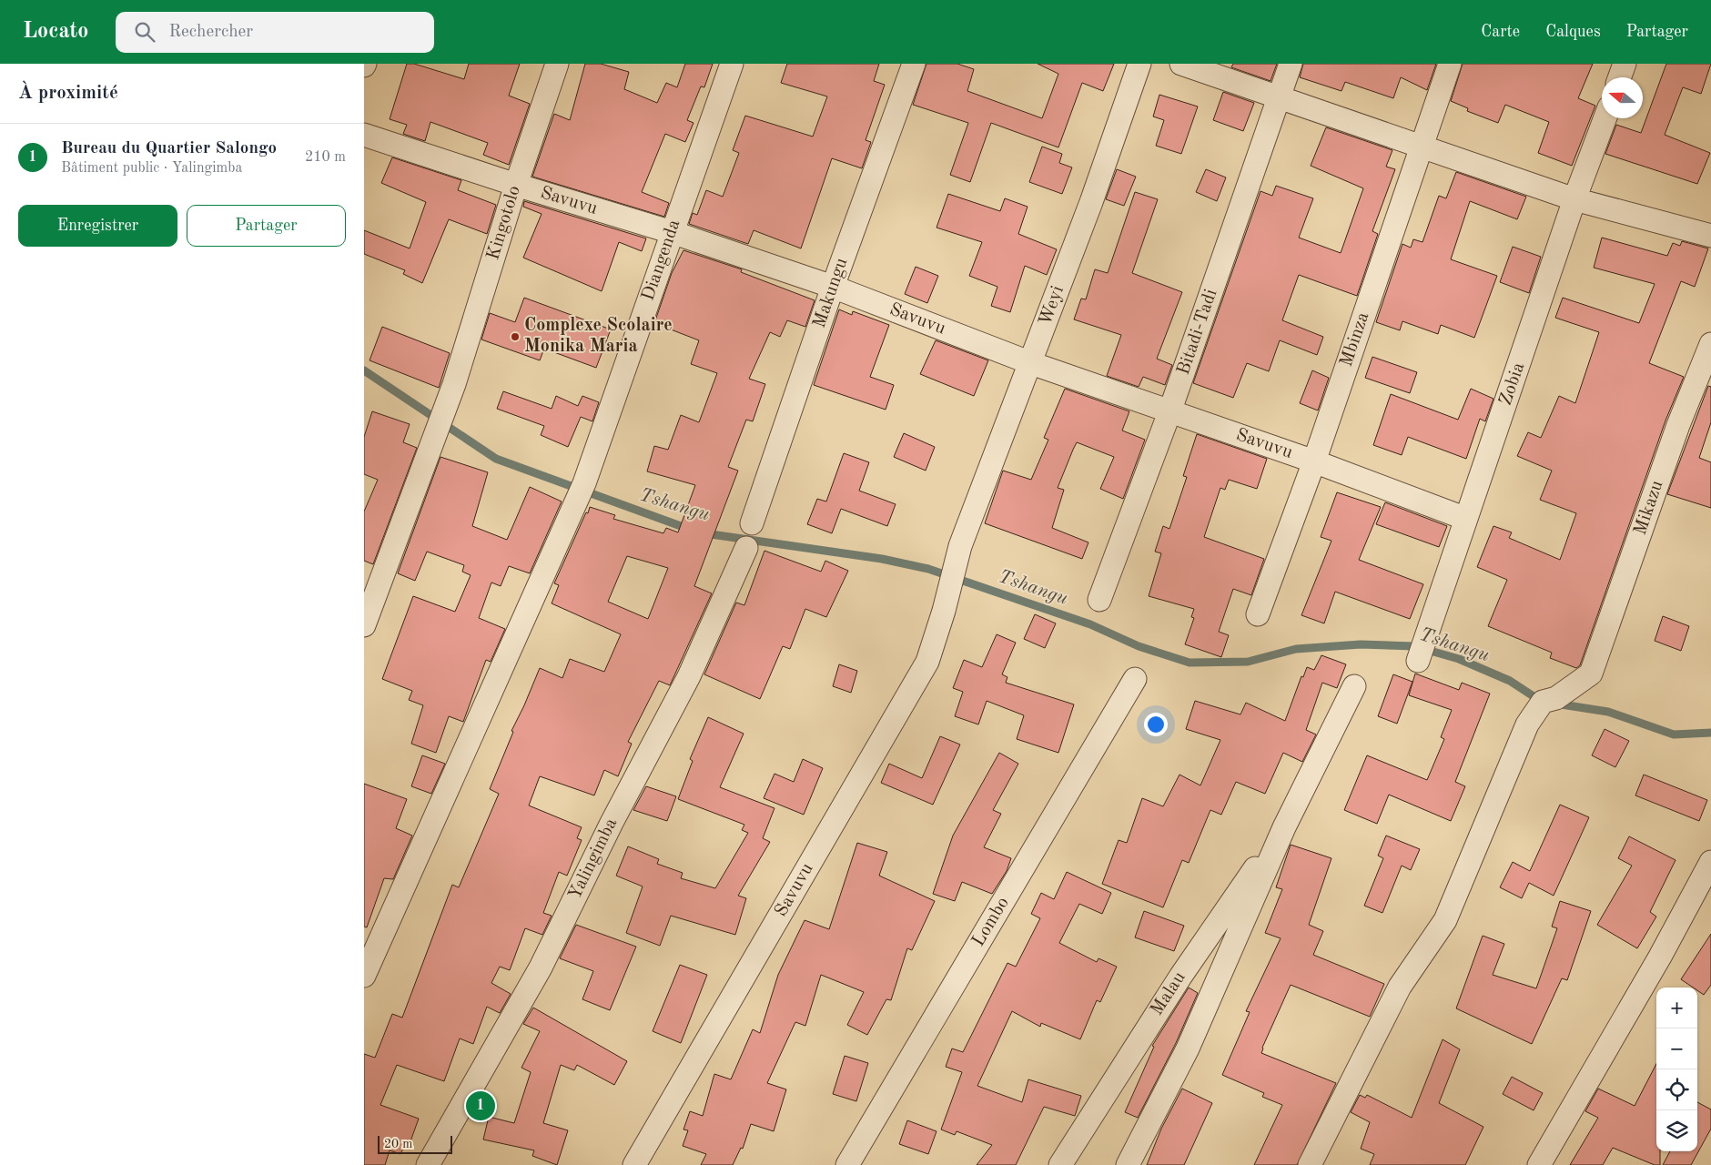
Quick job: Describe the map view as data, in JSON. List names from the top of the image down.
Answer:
{
  "streets": {
    "street": [
      "Savuvu",
      "Kingotolo",
      "Diangenda",
      "Makungu",
      "Weyi",
      "Bitadi-Tadi",
      "Mbinza",
      "Zobia",
      "Mikazu",
      "Yalingimba",
      "Lombo",
      "Malau"
    ]
  },
  "crossings": [
    ["Savuvu", "Kingotolo"],
    ["Savuvu", "Diangenda"],
    ["Savuvu", "Makungu"],
    ["Savuvu", "Weyi"],
    ["Savuvu", "Bitadi-Tadi"],
    ["Savuvu", "Mbinza"],
    ["Savuvu", "Zobia"]
  ],
  "water": ["Tshangu"],
  "places": ["Complexe Scolaire Monika Maria"],
  "scale_bar": "20 m",
  "north": "left",
  "page": {
    "header": "Locato",
    "search": "Rechercher",
    "nav": ["Carte", "Calques", "Partager"],
    "heading": "À proximité",
    "list": [
      {
        "mark": "1",
        "name": "Bureau du Quartier Salongo",
        "note": "Bâtiment public · Yalingimba",
        "value": "210 m"
      }
    ],
    "buttons": ["Enregistrer", "Partager"],
    "map_buttons": ["+", "−"],
    "pins": "1",
    "scale": "20 m"
  }
}
